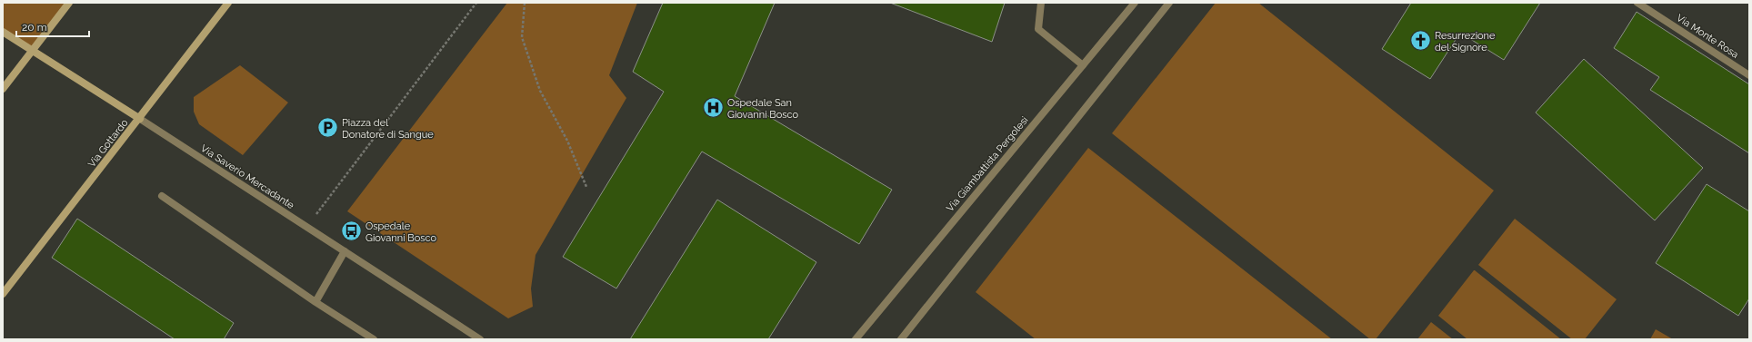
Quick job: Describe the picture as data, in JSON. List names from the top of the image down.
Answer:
{
  "streets": {
    "street": [
      "Via Monte Rosa",
      "Via Gottardo",
      "Via Giambattista Pergolesi",
      "Via Saverio Mercadante"
    ]
  },
  "crossings": [
    ["Via Gottardo", "Via Saverio Mercadante"]
  ],
  "places": {
    "church": ["Resurrezione del Signore"],
    "hospital": ["Ospedale San Giovanni Bosco"],
    "parking": ["Piazza del Donatore di Sangue"],
    "bus stop": ["Ospedale Giovanni Bosco"]
  },
  "scale_bar": "20 m"
}
